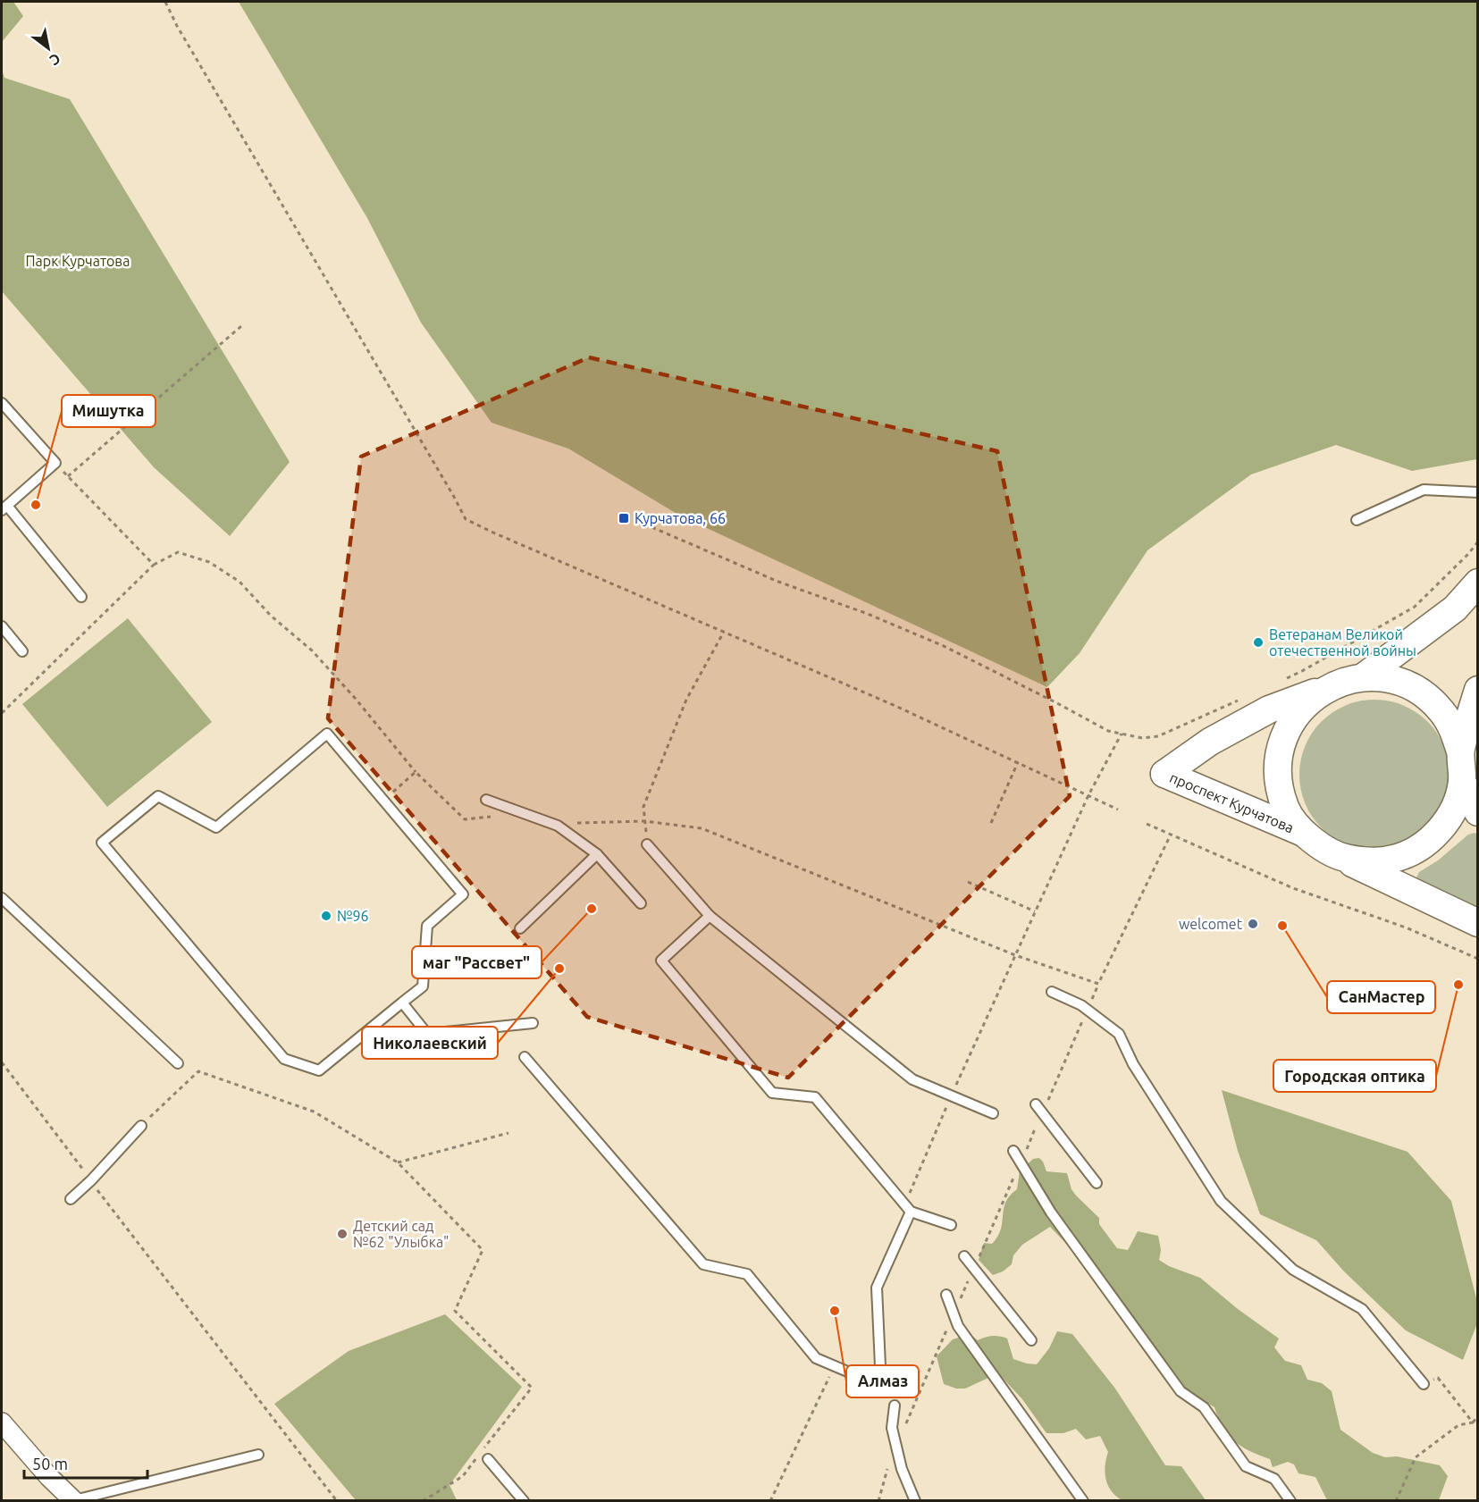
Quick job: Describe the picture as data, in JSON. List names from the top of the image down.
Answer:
{
  "streets": {
    "main road": ["проспект Курчатова"]
  },
  "parks": ["Парк Курчатова"],
  "places": {
    "other": [
      "Мишутка",
      "Ветеранам Великой отечественной войны",
      "маг \"Рассвет\"",
      "№96",
      "welcomet",
      "СанМастер",
      "Николаевский",
      "Городская оптика",
      "Детский сад №62 \"Улыбка\"",
      "Алмаз"
    ],
    "transit": ["Курчатова, 66"]
  },
  "scale_bar": "50 m",
  "north": "bottom right"
}
